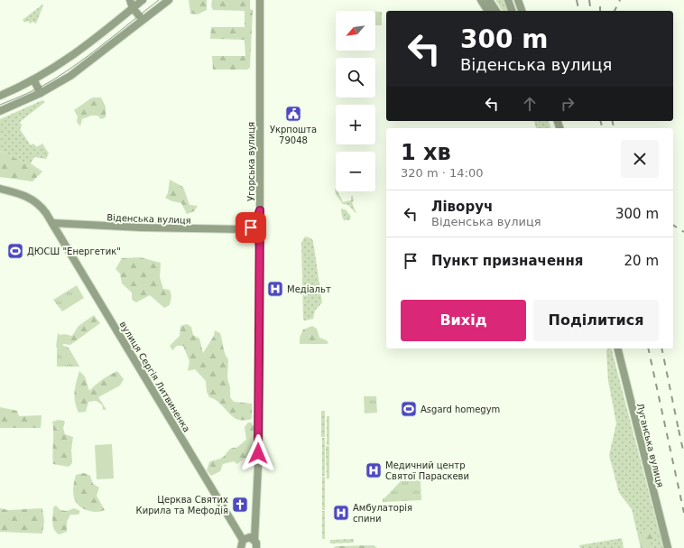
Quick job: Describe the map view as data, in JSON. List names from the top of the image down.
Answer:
{
  "streets": {
    "street": [
      "Угорська вулиця",
      "Віденська вулиця",
      "вулиця Сергія Литвиненка",
      "Луганська вулиця"
    ]
  },
  "crossings": [
    ["Віденська вулиця", "вулиця Сергія Литвиненка"]
  ],
  "places": {
    "public building": ["Укрпошта 79048"],
    "sports": ["ДЮСШ \"Енергетик\"", "Asgard homegym"],
    "hospital": ["Медіальт", "Медичний центр Святої Параскеви", "Амбулаторія спини"],
    "church": ["Церква Святих Кирила та Мефодія"]
  },
  "north": "bottom left",
  "page": {
    "map_buttons": ["+", "−"],
    "turn": ["300 m", "Віденська вулиця"],
    "heading": ["1 хв", "320 m · 14:00"],
    "list": [
      {
        "name": "Ліворуч",
        "note": "Віденська вулиця",
        "value": "300 m"
      },
      {
        "name": "Пункт призначення",
        "value": "20 m"
      }
    ],
    "buttons": ["Вихід", "Поділитися"]
  }
}
